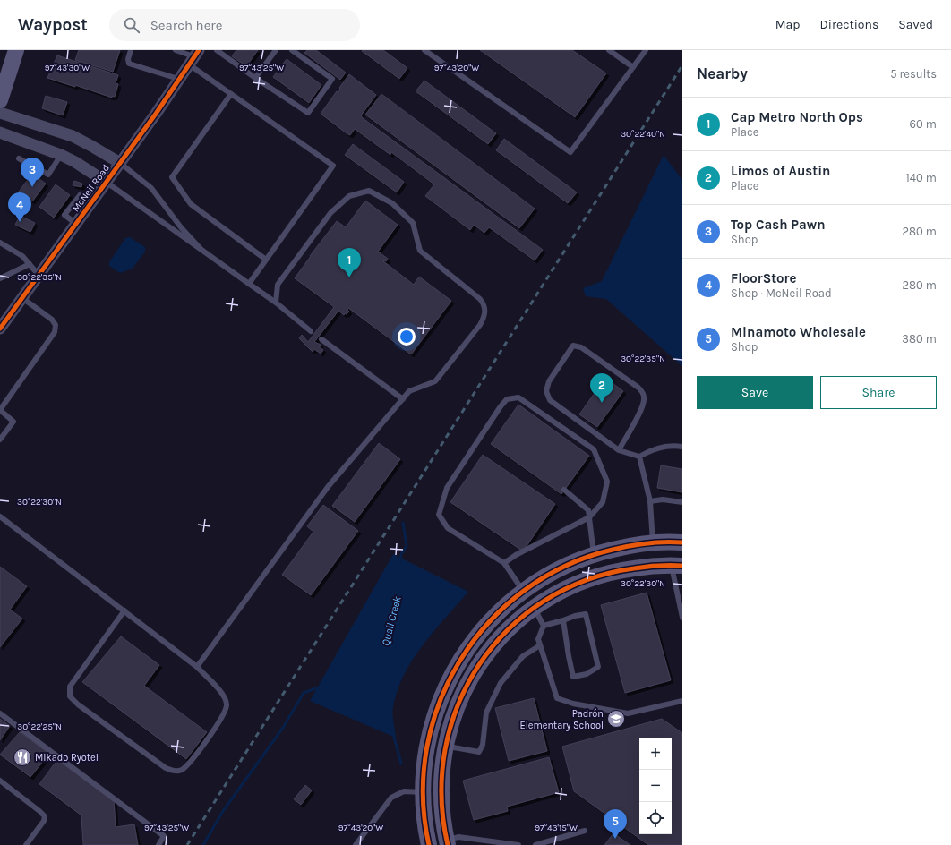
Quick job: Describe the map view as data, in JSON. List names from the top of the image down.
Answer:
{
  "streets": {
    "street": ["McNeil Road"]
  },
  "water": ["Quail Creek"],
  "places": {
    "school or university": ["Padrón Elementary School"],
    "restaurant": ["Mikado Ryotei"]
  },
  "page": {
    "header": "Waypost",
    "search": "Search here",
    "nav": ["Map", "Directions", "Saved"],
    "heading": ["Nearby", "5 results"],
    "list": [
      {
        "mark": "1",
        "name": "Cap Metro North Ops",
        "note": "Place",
        "value": "60 m"
      },
      {
        "mark": "2",
        "name": "Limos of Austin",
        "note": "Place",
        "value": "140 m"
      },
      {
        "mark": "3",
        "name": "Top Cash Pawn",
        "note": "Shop",
        "value": "280 m"
      },
      {
        "mark": "4",
        "name": "FloorStore",
        "note": "Shop · McNeil Road",
        "value": "280 m"
      },
      {
        "mark": "5",
        "name": "Minamoto Wholesale",
        "note": "Shop",
        "value": "380 m"
      }
    ],
    "pins": [
      "3",
      "4",
      "1",
      "2",
      "5"
    ],
    "buttons": ["Save", "Share"],
    "map_buttons": ["+", "−"]
  },
  "coordinates": [
    "97°43'30\"W",
    "97°43'25\"W",
    "97°43'20\"W",
    "30°22'40\"N",
    "30°22'35\"N",
    "30°22'30\"N",
    "30°22'25\"N",
    "97°43'15\"W"
  ]
}
